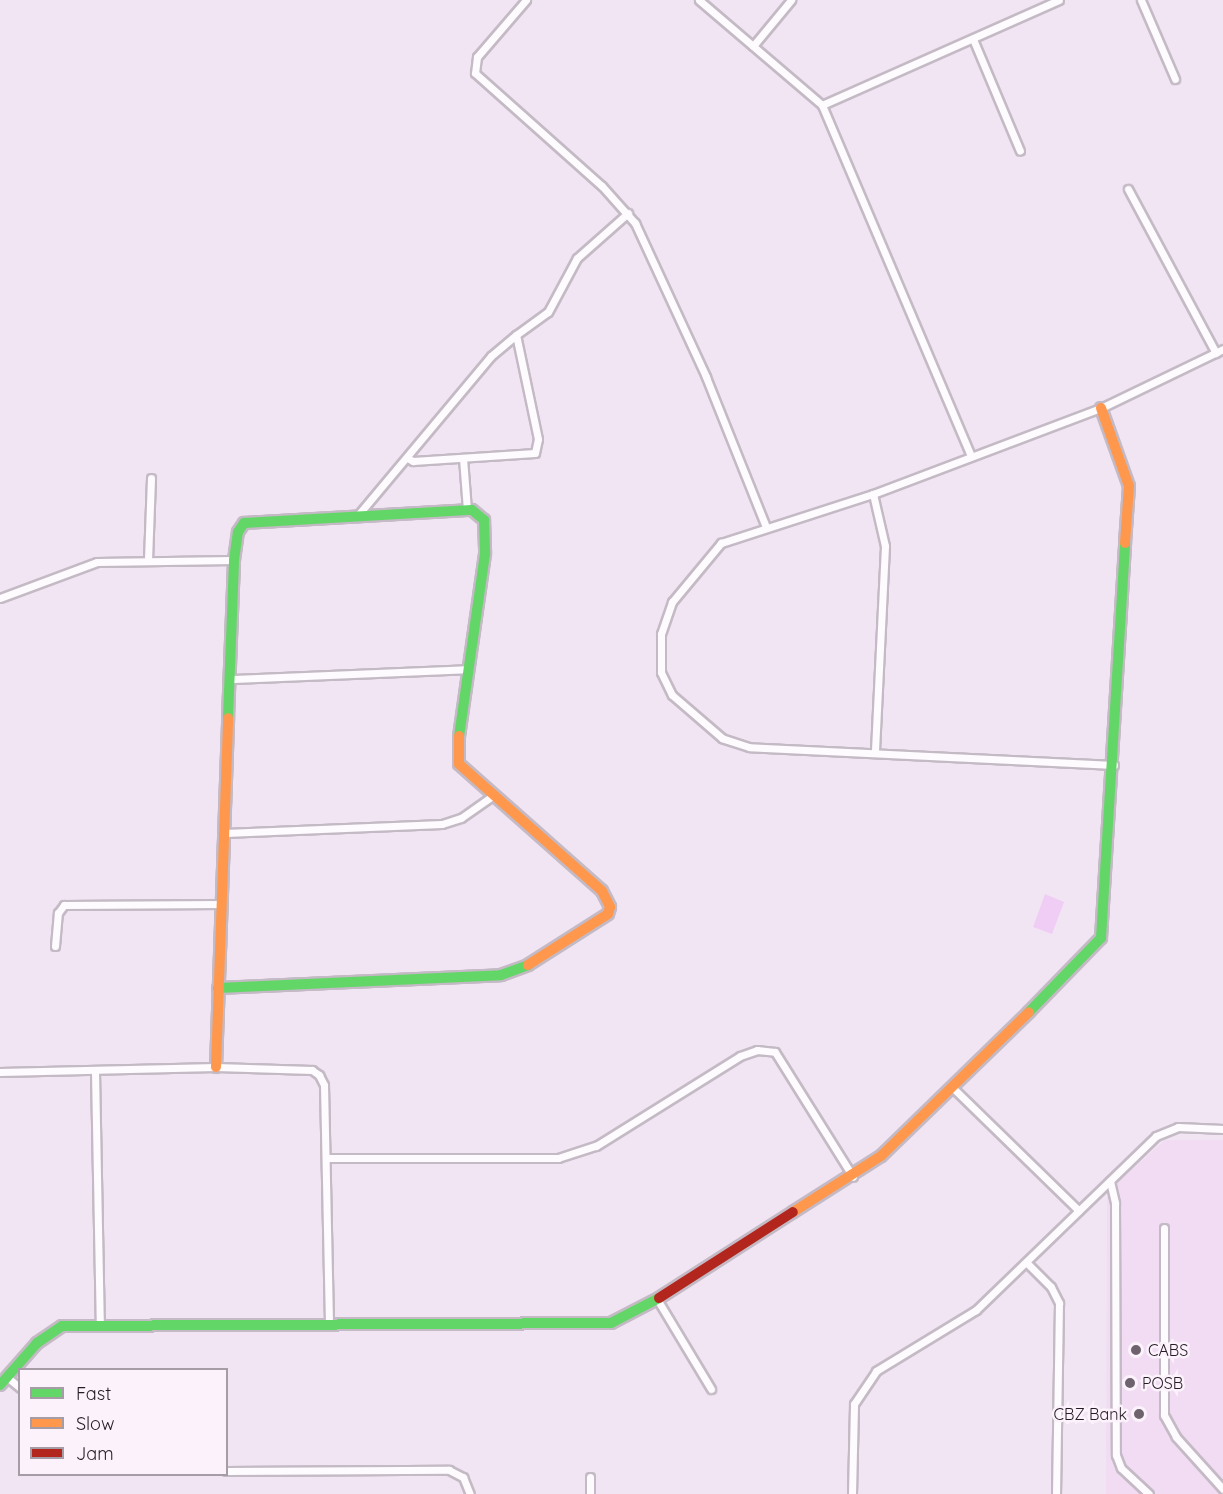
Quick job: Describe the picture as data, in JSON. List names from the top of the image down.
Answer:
{
  "places": ["CABS", "POSB", "CBZ Bank"],
  "legend": ["Fast", "Slow", "Jam"]
}
